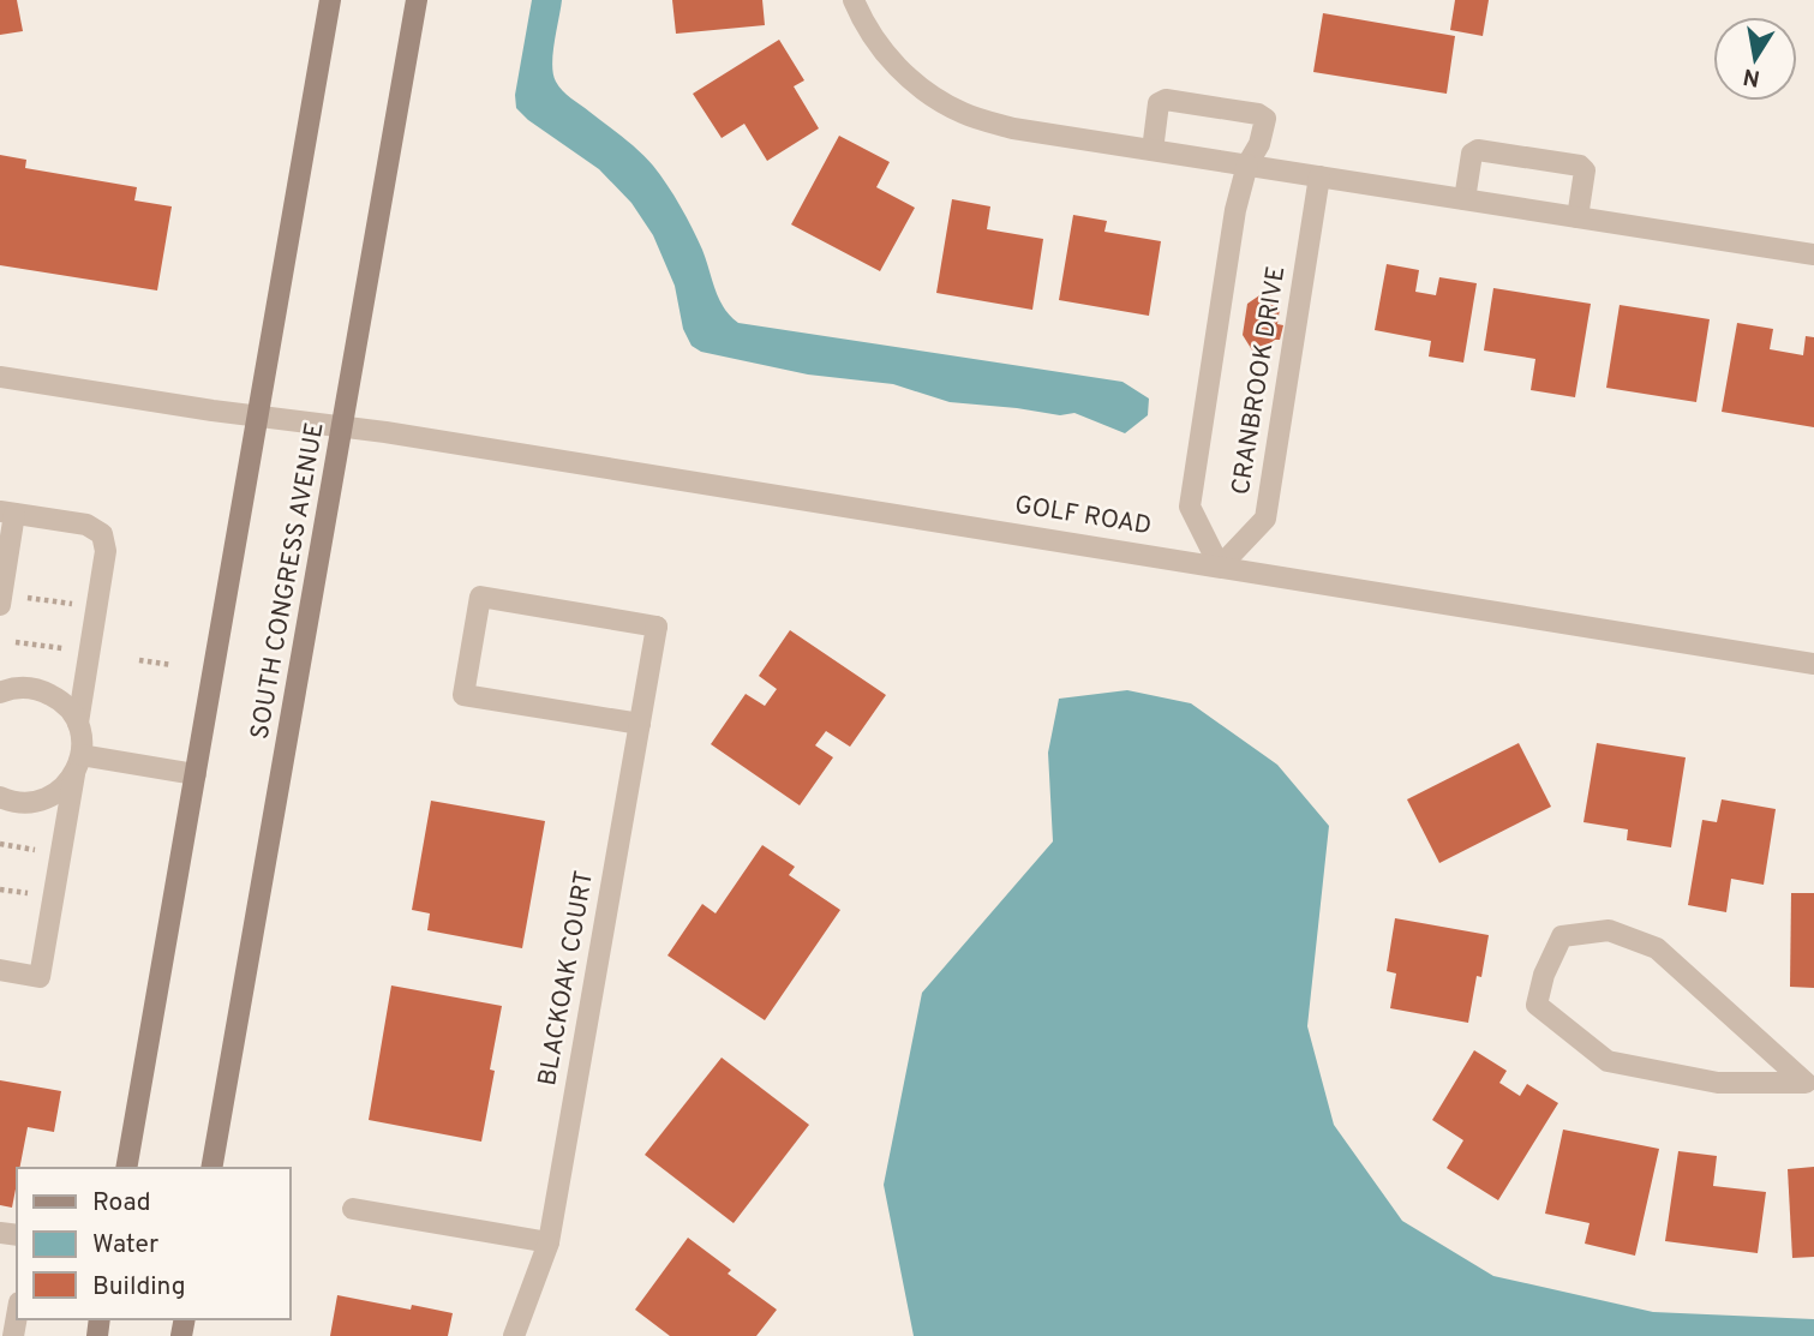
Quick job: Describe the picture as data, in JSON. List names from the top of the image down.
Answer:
{
  "streets": {
    "main road": ["SOUTH CONGRESS AVENUE"],
    "street": ["CRANBROOK DRIVE", "GOLF ROAD", "BLACKOAK COURT"]
  },
  "crossings": [
    ["CRANBROOK DRIVE", "GOLF ROAD"],
    ["GOLF ROAD", "SOUTH CONGRESS AVENUE"]
  ],
  "legend": ["Road", "Water", "Building"],
  "north": "bottom"
}
